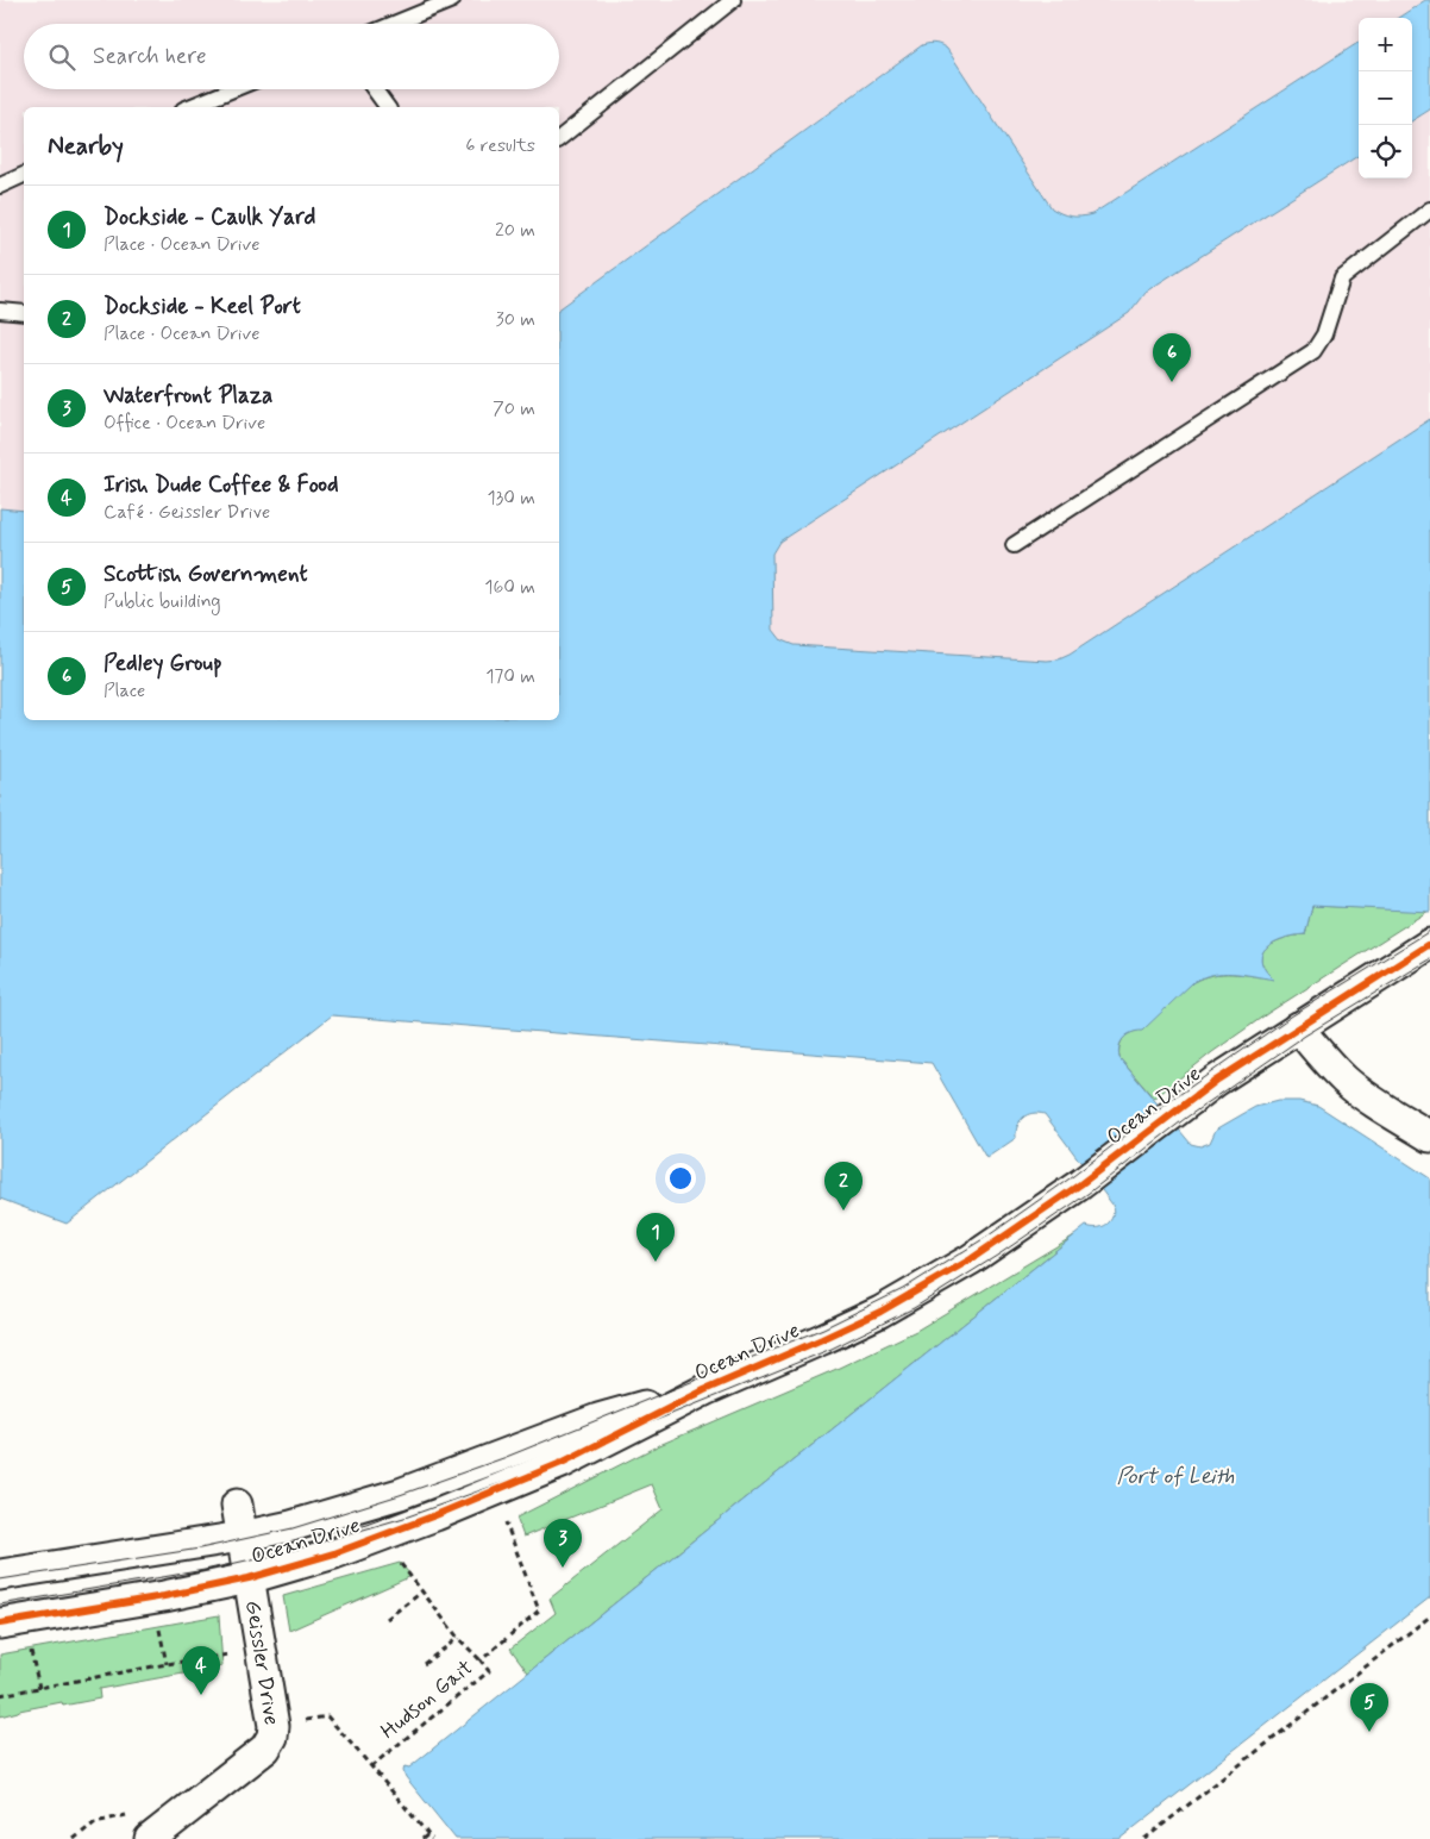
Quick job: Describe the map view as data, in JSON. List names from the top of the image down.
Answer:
{
  "streets": {
    "street": ["Ocean Drive", "Geissler Drive"],
    "path": ["Hudson Gait"]
  },
  "crossings": [
    ["Ocean Drive", "Geissler Drive"]
  ],
  "water": ["Port of Leith"],
  "page": {
    "map_buttons": ["+", "−"],
    "search": "Search here",
    "heading": ["Nearby", "6 results"],
    "list": [
      {
        "mark": "1",
        "name": "Dockside - Caulk Yard",
        "note": "Place · Ocean Drive",
        "value": "20 m"
      },
      {
        "mark": "2",
        "name": "Dockside - Keel Port",
        "note": "Place · Ocean Drive",
        "value": "30 m"
      },
      {
        "mark": "3",
        "name": "Waterfront Plaza",
        "note": "Office · Ocean Drive",
        "value": "70 m"
      },
      {
        "mark": "4",
        "name": "Irish Dude Coffee & Food",
        "note": "Café · Geissler Drive",
        "value": "130 m"
      },
      {
        "mark": "5",
        "name": "Scottish Government",
        "note": "Public building",
        "value": "160 m"
      },
      {
        "mark": "6",
        "name": "Pedley Group",
        "note": "Place",
        "value": "170 m"
      }
    ],
    "pins": [
      "6",
      "2",
      "1",
      "3",
      "4",
      "5"
    ]
  }
}
